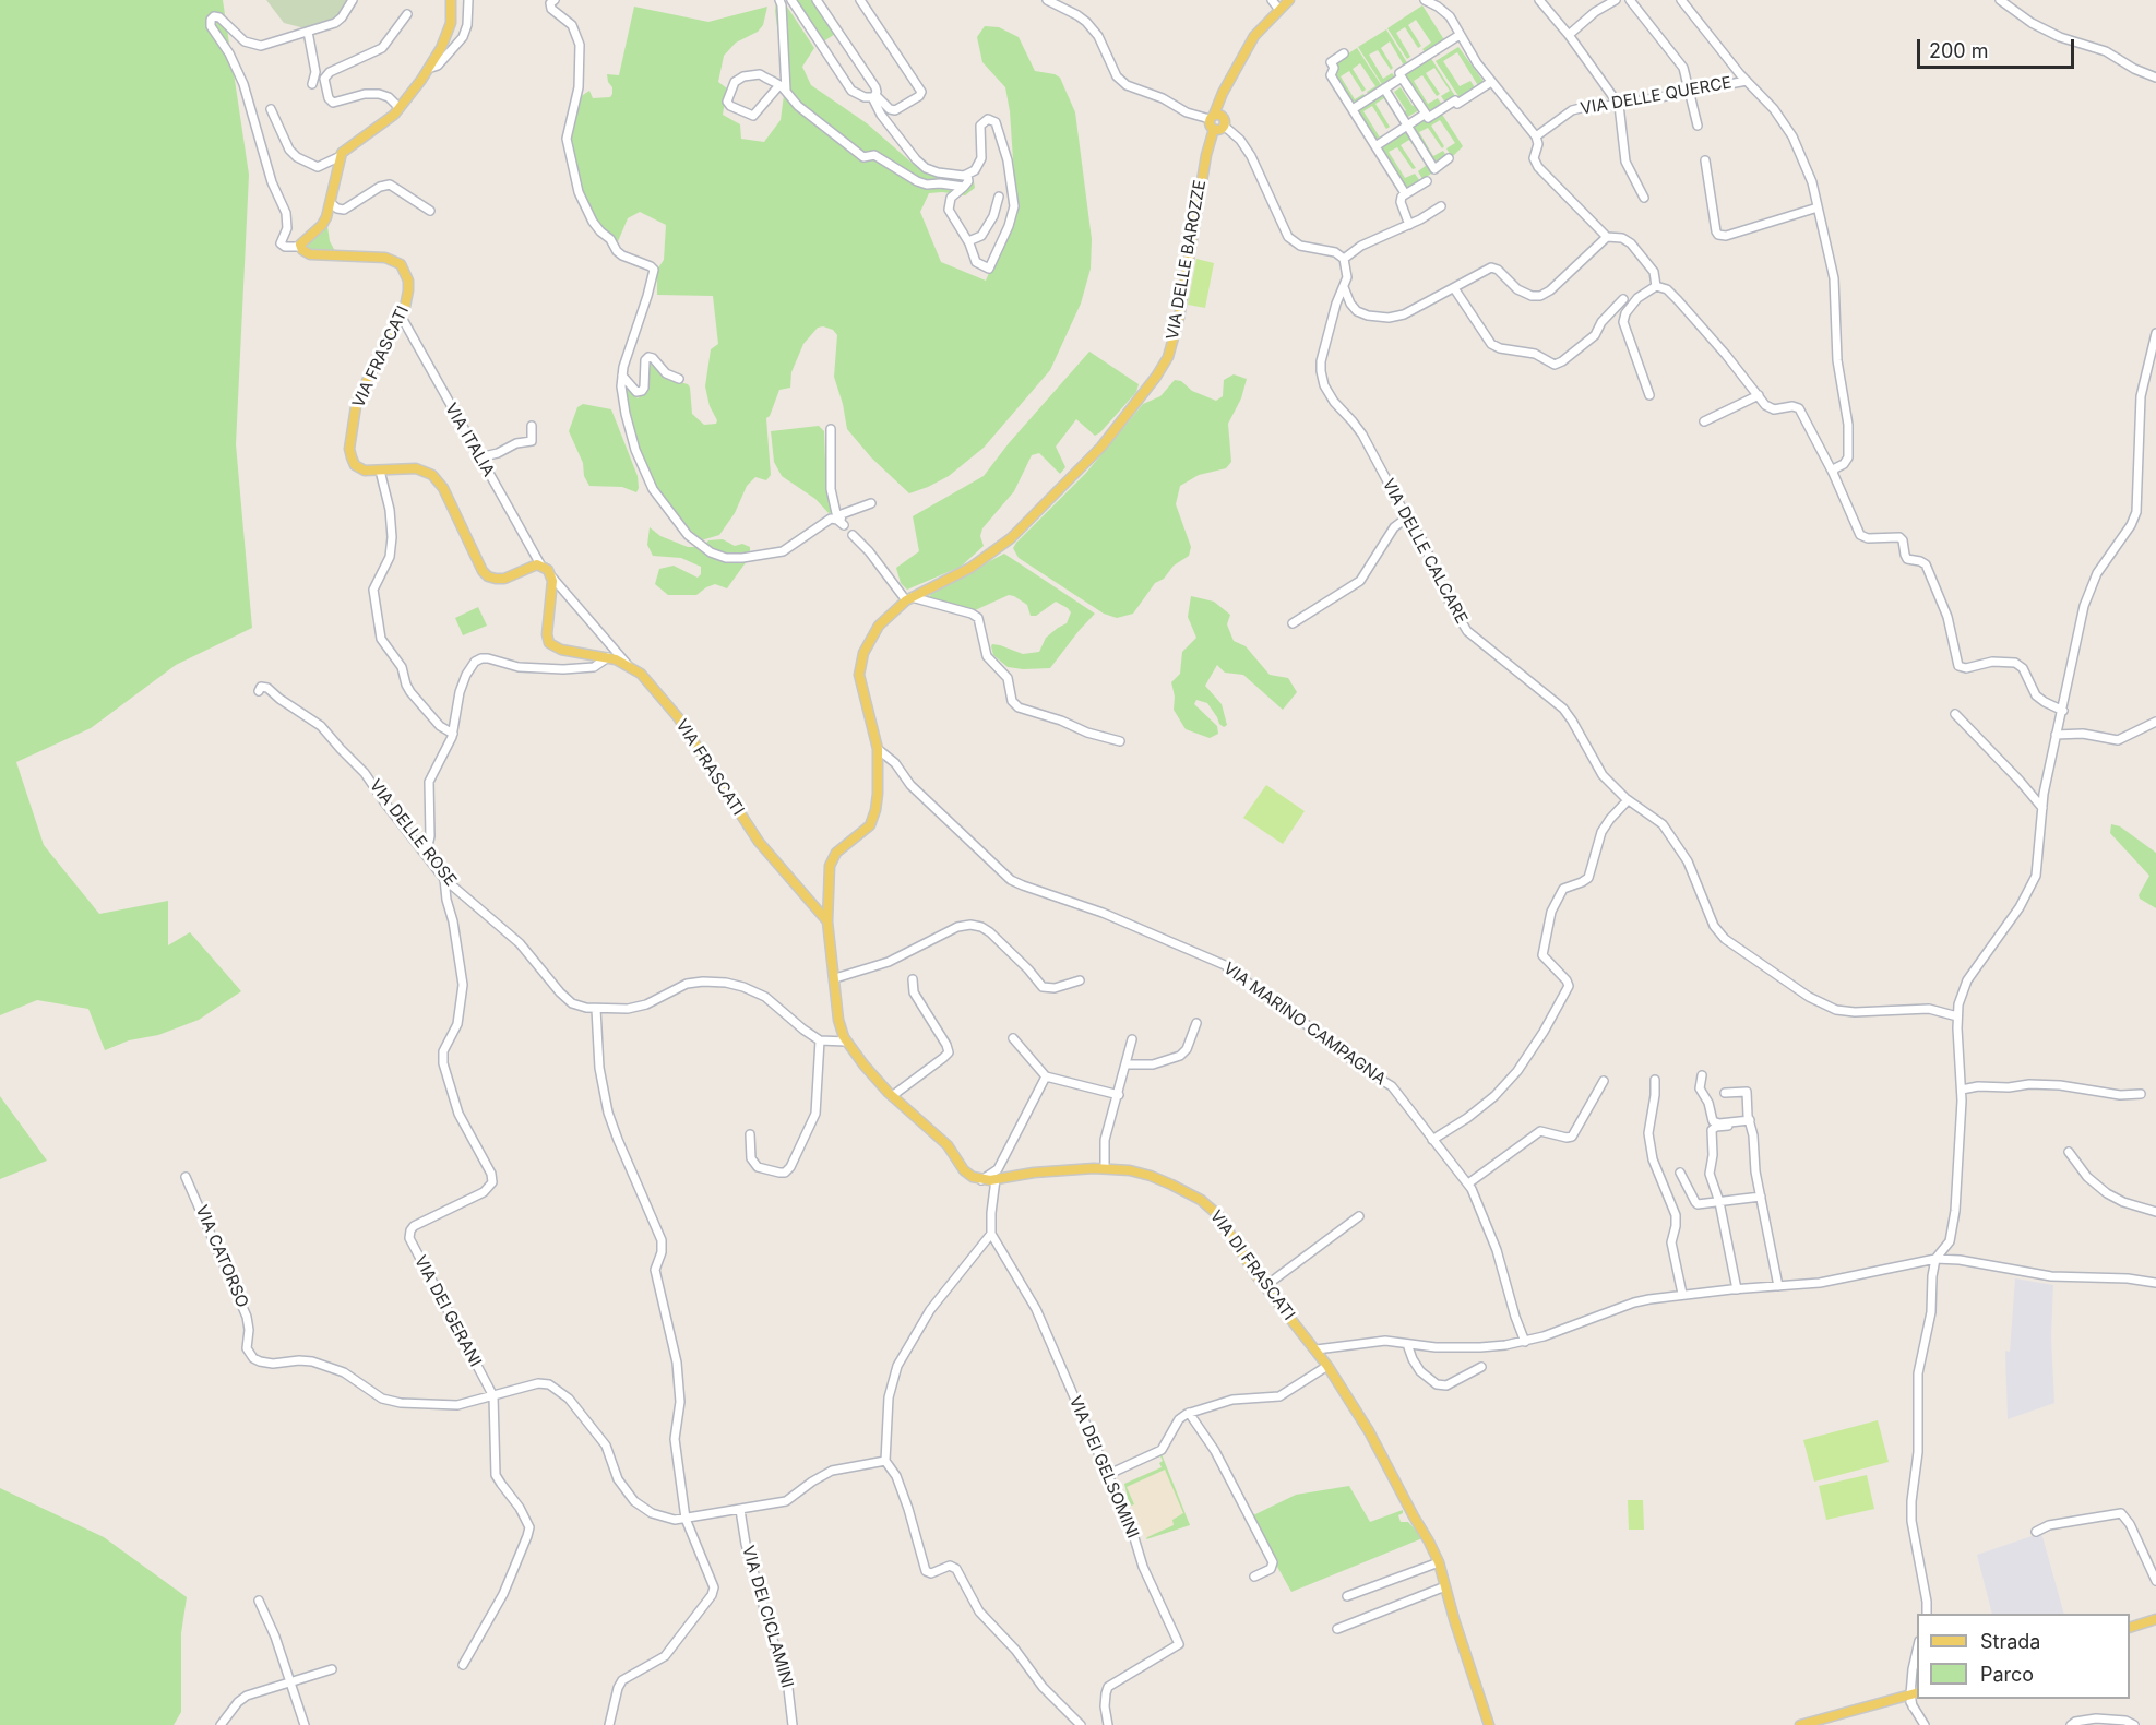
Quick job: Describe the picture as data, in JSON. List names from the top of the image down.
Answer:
{
  "streets": {
    "main road": ["VIA DELLE BAROZZE", "VIA FRASCATI", "VIA DI FRASCATI"],
    "street": [
      "VIA DELLE QUERCE",
      "VIA ITALIA",
      "VIA DELLE CALCARE",
      "VIA DELLE ROSE",
      "VIA MARINO CAMPAGNA",
      "VIA CATORSO",
      "VIA DEI GERANI",
      "VIA DEI GELSOMINI",
      "VIA DEI CICLAMINI"
    ]
  },
  "crossings": [
    ["VIA DELLE BAROZZE", "VIA FRASCATI"],
    ["VIA DELLE BAROZZE", "VIA MARINO CAMPAGNA"],
    ["VIA FRASCATI", "VIA ITALIA"],
    ["VIA DELLE ROSE", "VIA DEI GERANI"],
    ["VIA CATORSO", "VIA DEI GERANI"]
  ],
  "legend": ["Strada", "Parco"],
  "scale_bar": "200 m"
}
